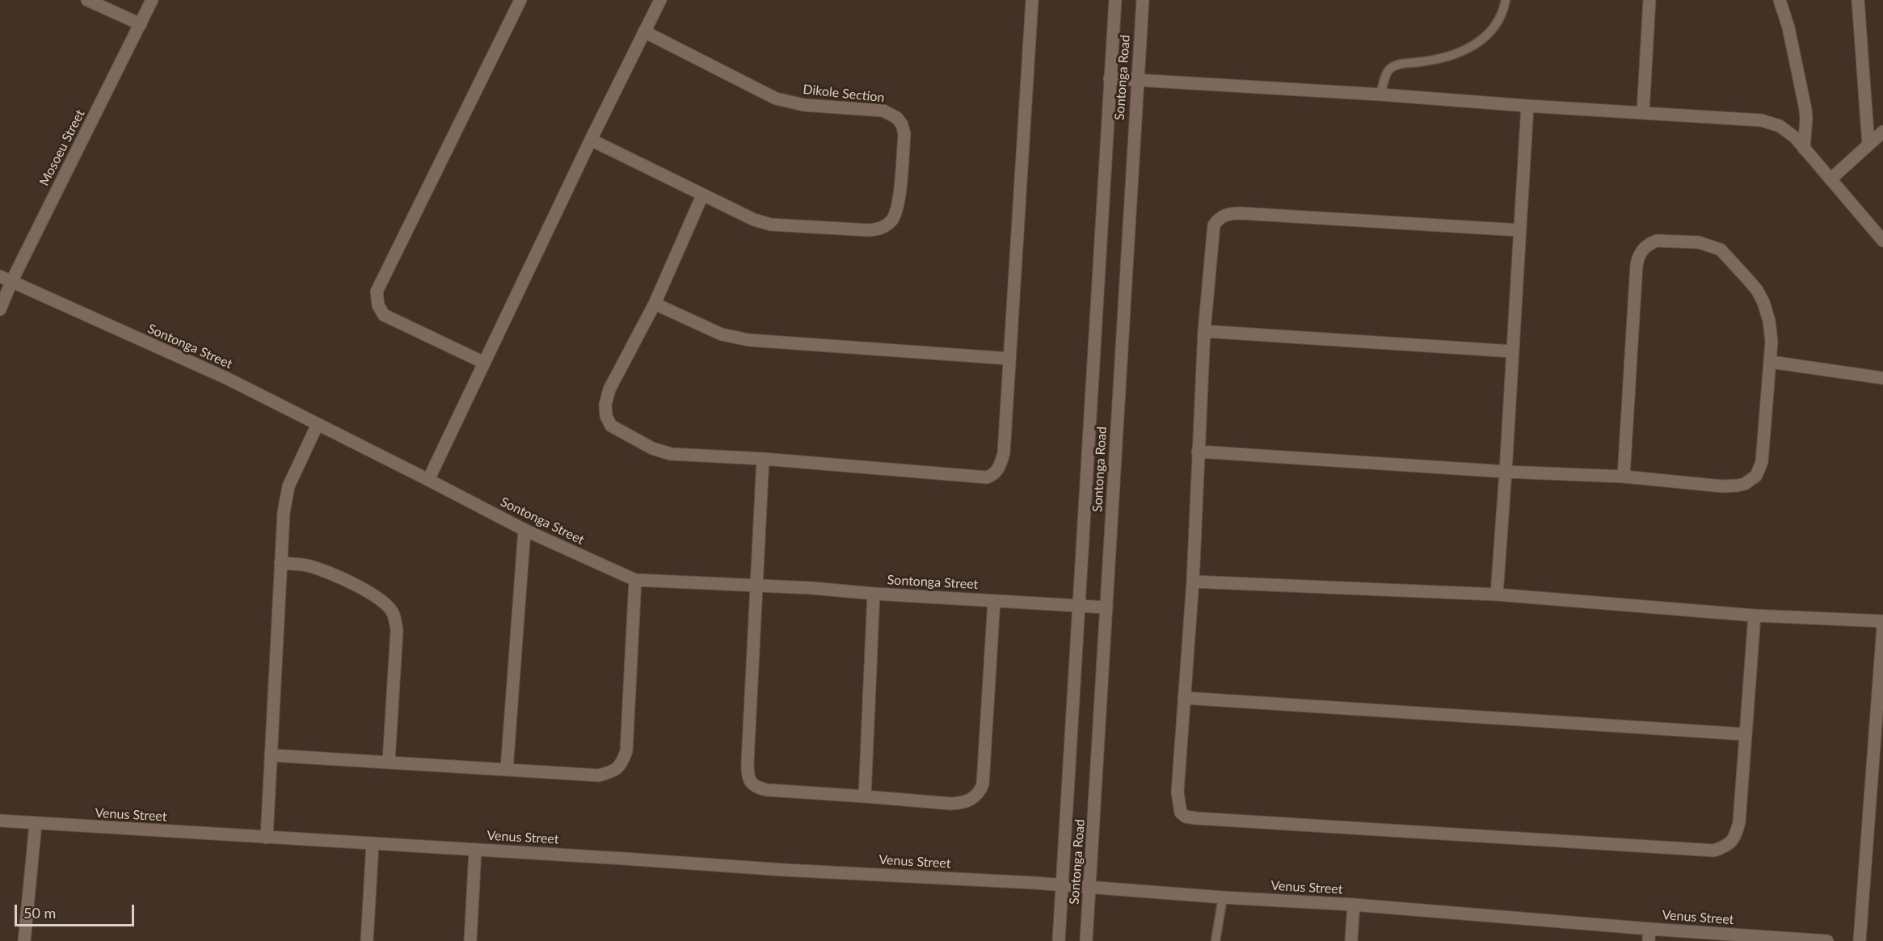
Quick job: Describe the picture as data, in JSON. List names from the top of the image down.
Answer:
{
  "streets": {
    "street": [
      "Sontonga Road",
      "Dikole Section",
      "Mosoeu Street",
      "Sontonga Street",
      "Venus Street"
    ]
  },
  "crossings": [
    ["Sontonga Road", "Sontonga Street"],
    ["Sontonga Road", "Venus Street"],
    ["Mosoeu Street", "Sontonga Street"]
  ],
  "scale_bar": "50 m"
}
